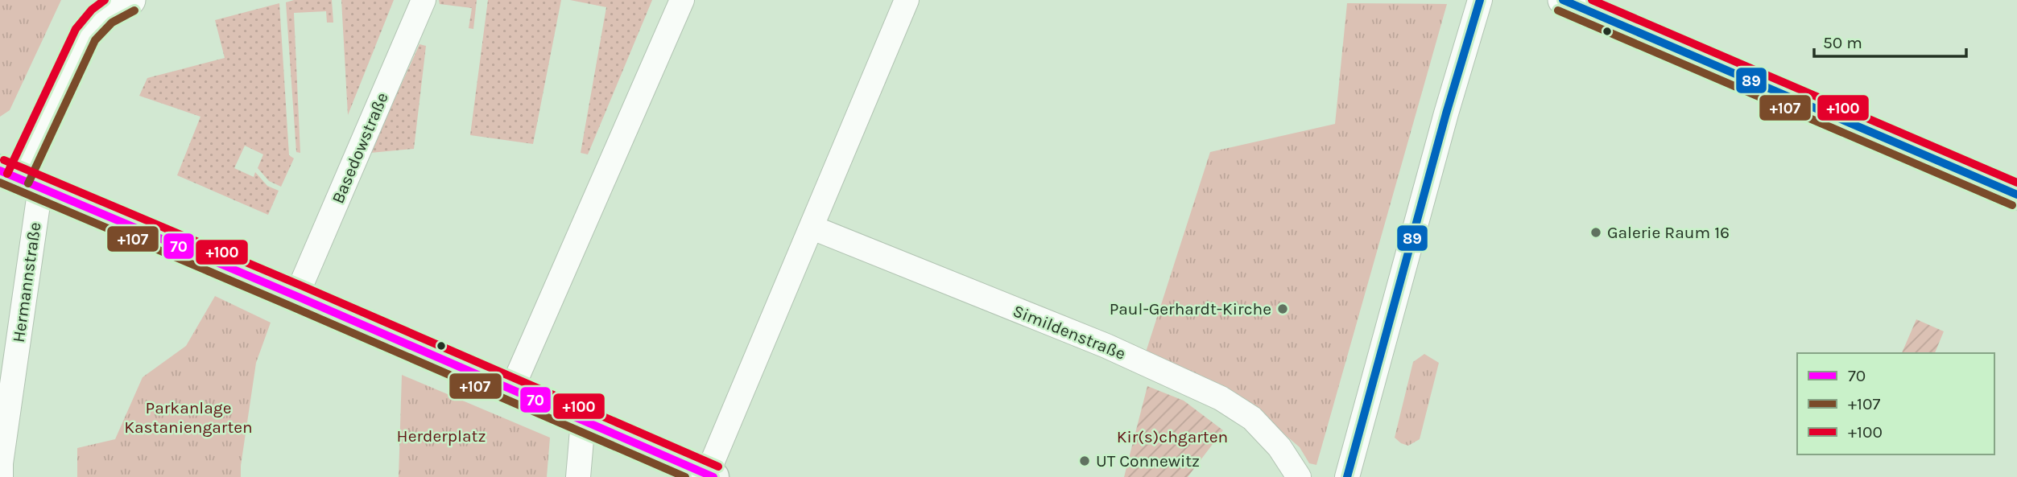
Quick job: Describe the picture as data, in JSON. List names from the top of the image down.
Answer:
{
  "streets": {
    "street": ["Basedowstraße", "Hermannstraße", "Simildenstraße"]
  },
  "parks": ["Parkanlage Kastaniengarten", "Herderplatz", "Kir(s)chgarten"],
  "places": ["Galerie Raum 16", "Paul-Gerhardt-Kirche", "UT Connewitz"],
  "lines": [
    "transit line +100",
    "transit line 89",
    "transit line +107",
    "transit line 70"
  ],
  "legend": ["70", "+107", "+100"],
  "scale_bar": "50 m"
}
